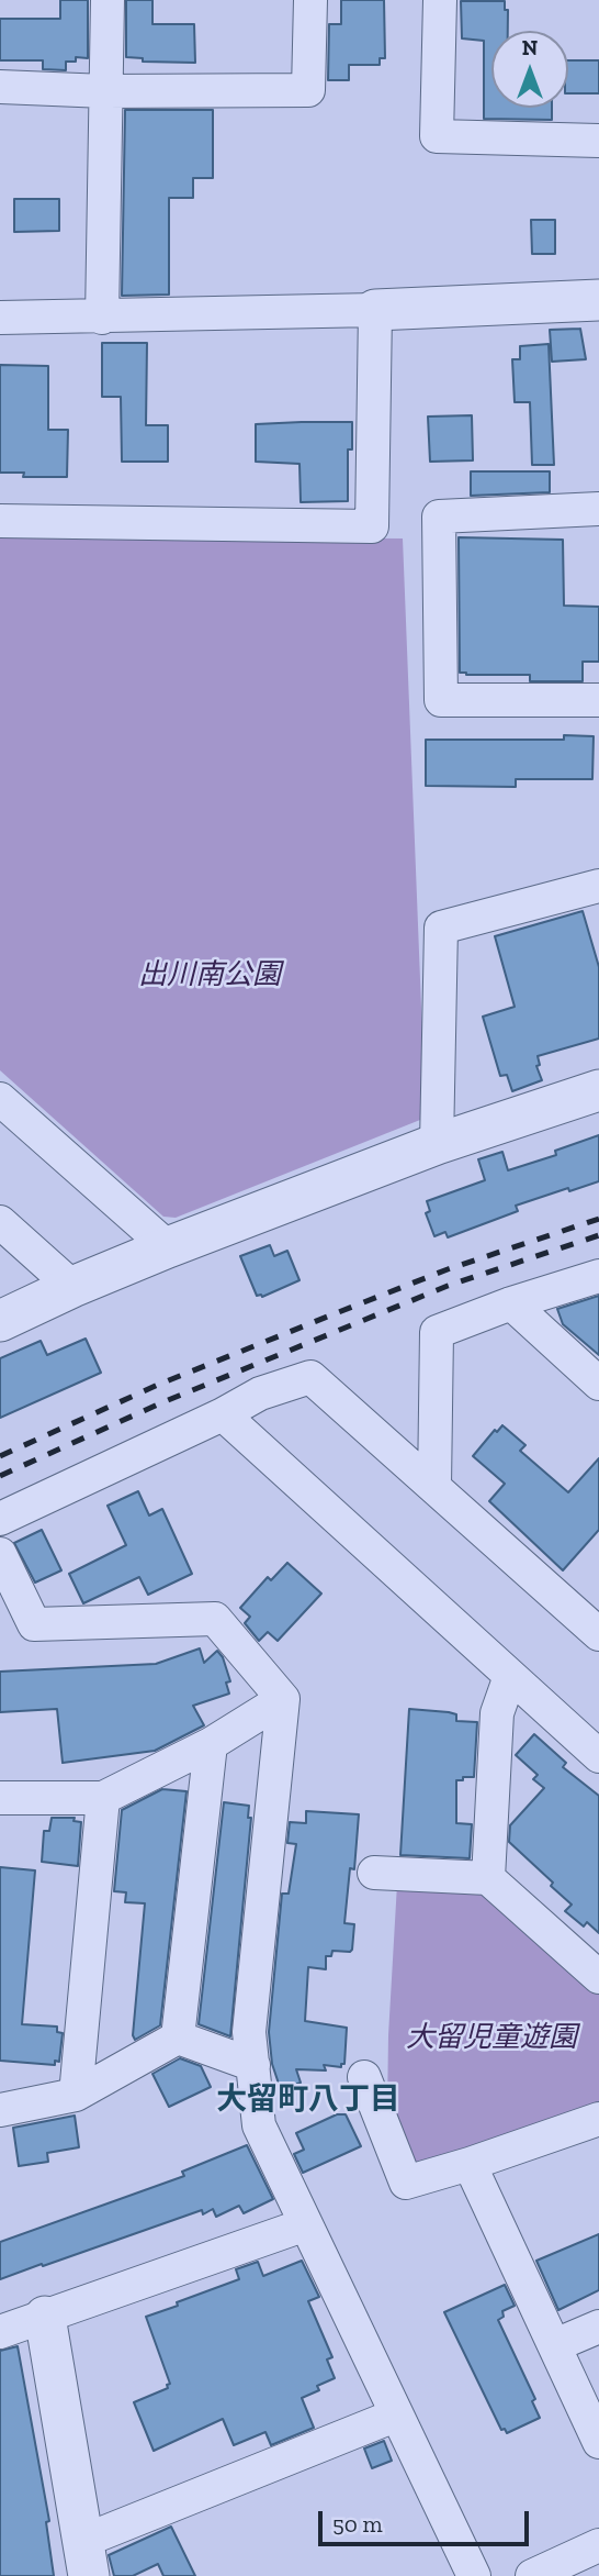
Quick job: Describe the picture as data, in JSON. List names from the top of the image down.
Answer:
{
  "districts": ["大留町八丁目"],
  "parks": ["出川南公園", "大留児童遊園"],
  "scale_bar": "50 m",
  "north": "top"
}
